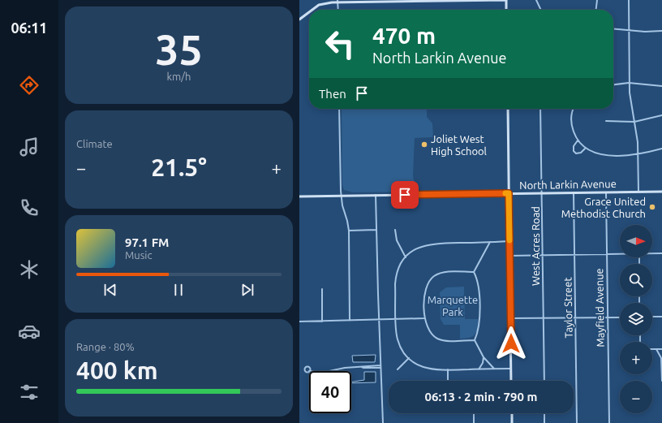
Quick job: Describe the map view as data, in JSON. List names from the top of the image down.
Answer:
{
  "streets": {
    "street": [
      "North Larkin Avenue",
      "West Acres Road",
      "Taylor Street",
      "Mayfield Avenue"
    ]
  },
  "crossings": [
    ["North Larkin Avenue", "West Acres Road"],
    ["North Larkin Avenue", "Taylor Street"],
    ["North Larkin Avenue", "Mayfield Avenue"]
  ],
  "parks": ["Marquette Park"],
  "places": ["Joliet West High School", "Grace United Methodist Church"],
  "north": "right",
  "page": {
    "tabs": "06:11",
    "tile": [
      ["35", "km/h"],
      "Climate",
      ["Range · 80%", "400 km"]
    ],
    "turn": ["470 m", "North Larkin Avenue"],
    "then": "Then",
    "heat": ["−", "21.5°", "+"],
    "map_buttons": ["+", "−"],
    "song": ["97.1 FM", "Music"],
    "limit": "40",
    "trip": "06:13 · 2 min · 790 m"
  }
}
